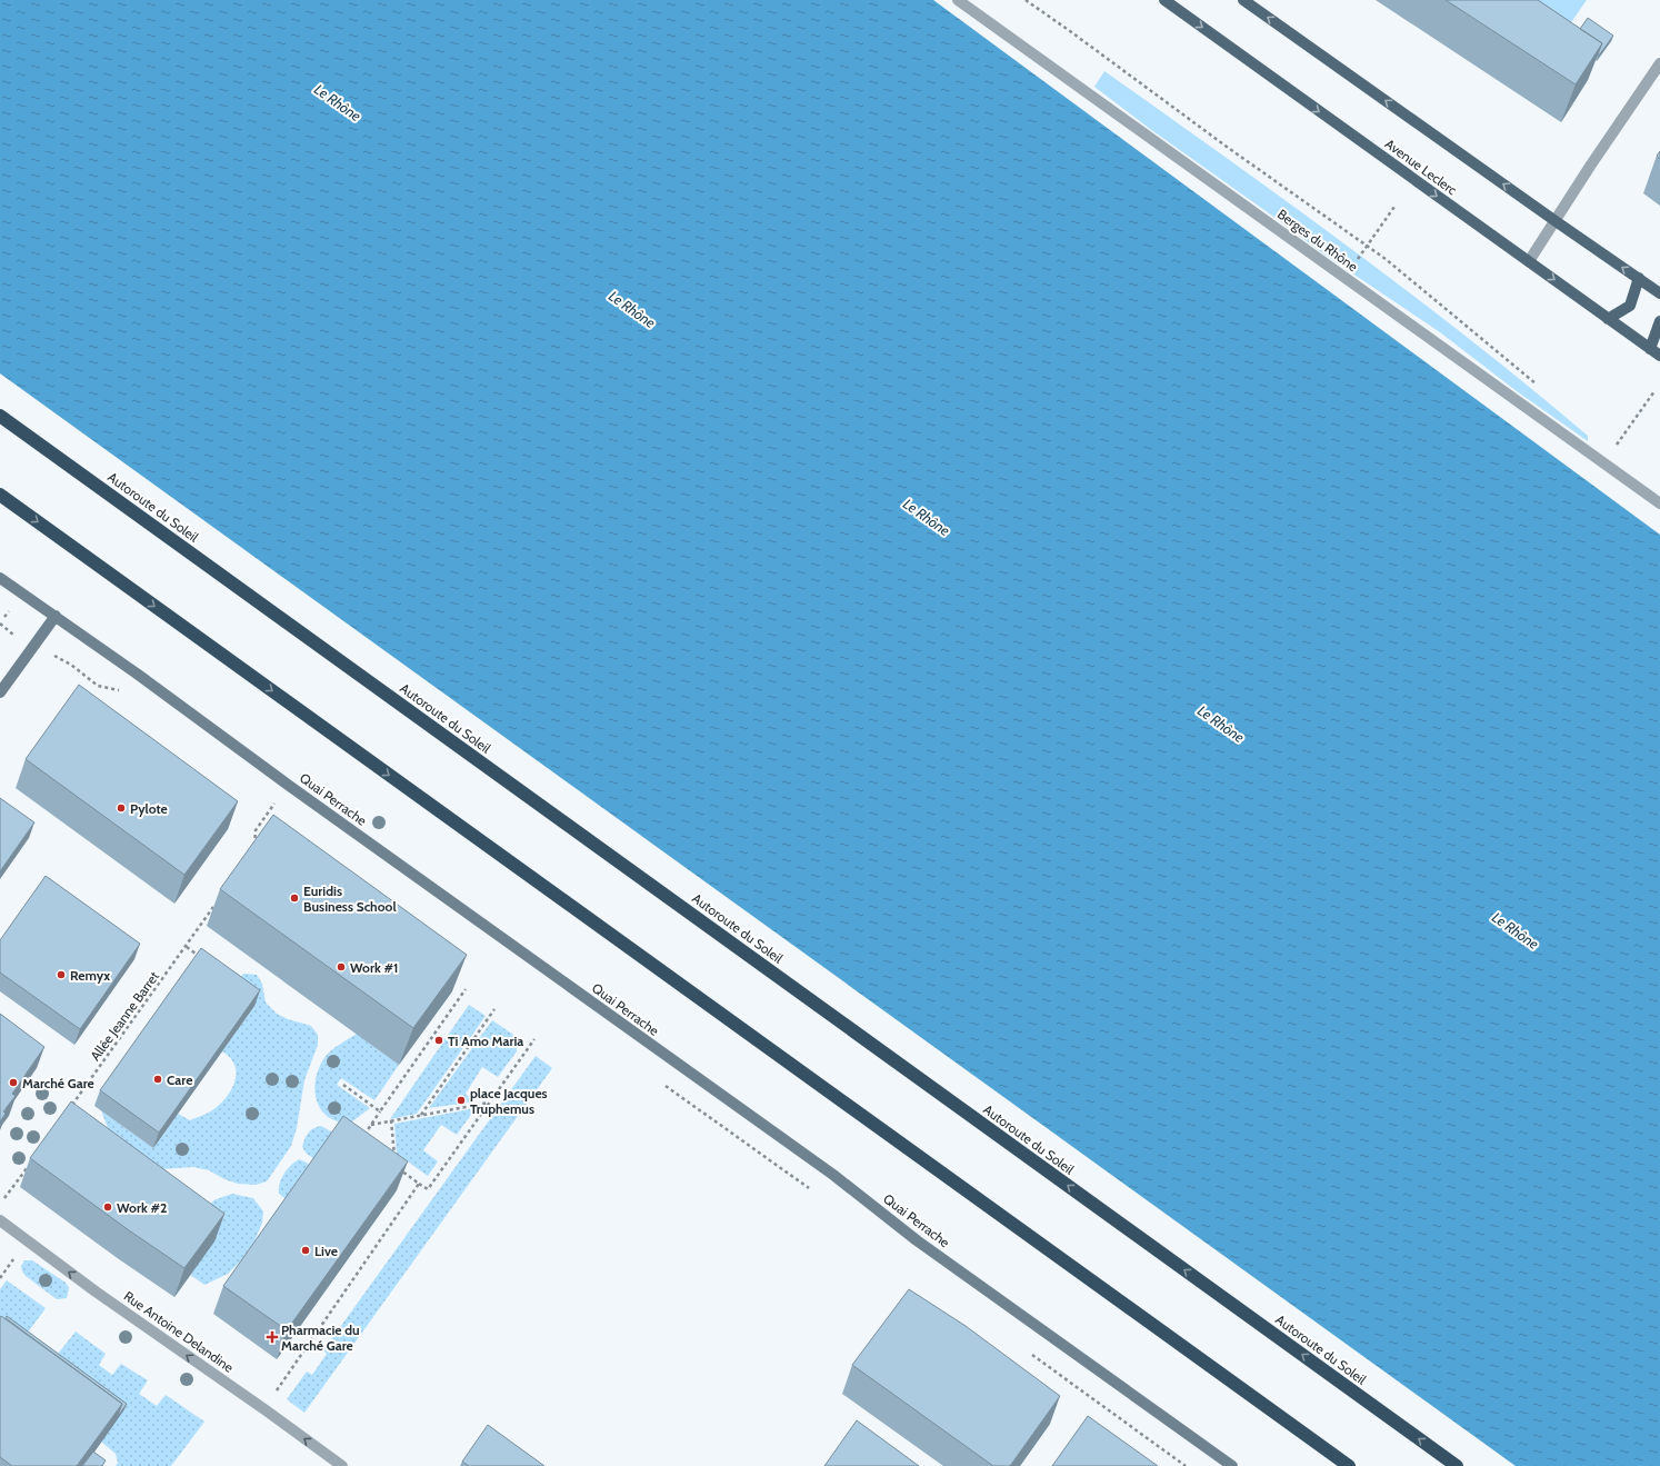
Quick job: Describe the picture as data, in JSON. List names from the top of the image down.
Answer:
{
  "streets": {
    "highway": ["Autoroute du Soleil"],
    "main road": ["Avenue Leclerc"],
    "street": ["Berges du Rhône", "Quai Perrache", "Rue Antoine Delandine"],
    "path": ["Allée Jeanne Barret"]
  },
  "one_way": ["Rue Antoine Delandine"],
  "water": ["Le Rhône"],
  "places": {
    "other": [
      "Pylote",
      "Euridis Business School",
      "Work #1",
      "Remyx",
      "Ti Amo Maria",
      "Care",
      "Marché Gare",
      "place Jacques Truphemus",
      "Work #2",
      "Live"
    ],
    "health": ["Pharmacie du Marché Gare"]
  }
}
